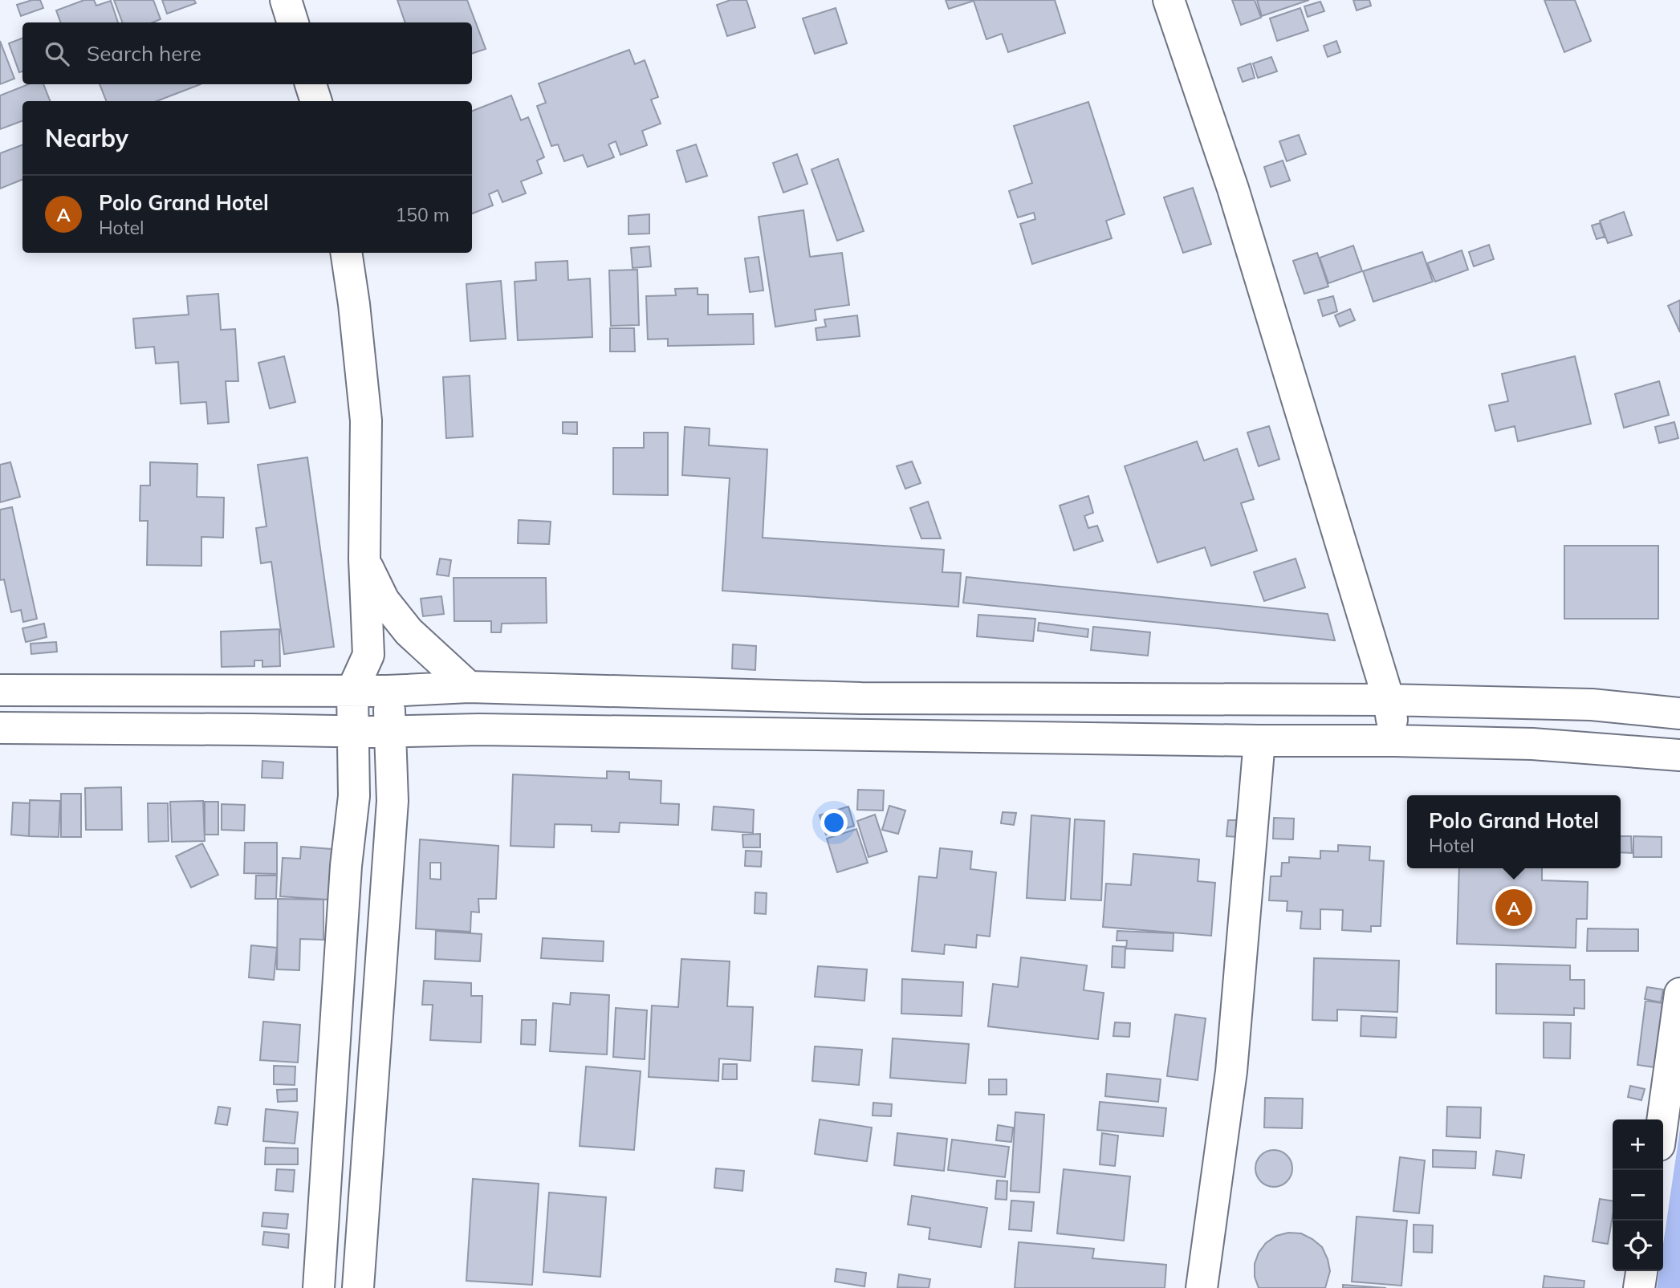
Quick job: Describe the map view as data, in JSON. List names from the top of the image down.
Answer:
{
  "page": {
    "search": "Search here",
    "heading": "Nearby",
    "list": [
      {
        "mark": "A",
        "name": "Polo Grand Hotel",
        "note": "Hotel",
        "value": "150 m"
      }
    ],
    "popup": ["Polo Grand Hotel", "Hotel"],
    "pins": "A",
    "map_buttons": ["+", "−"]
  }
}
